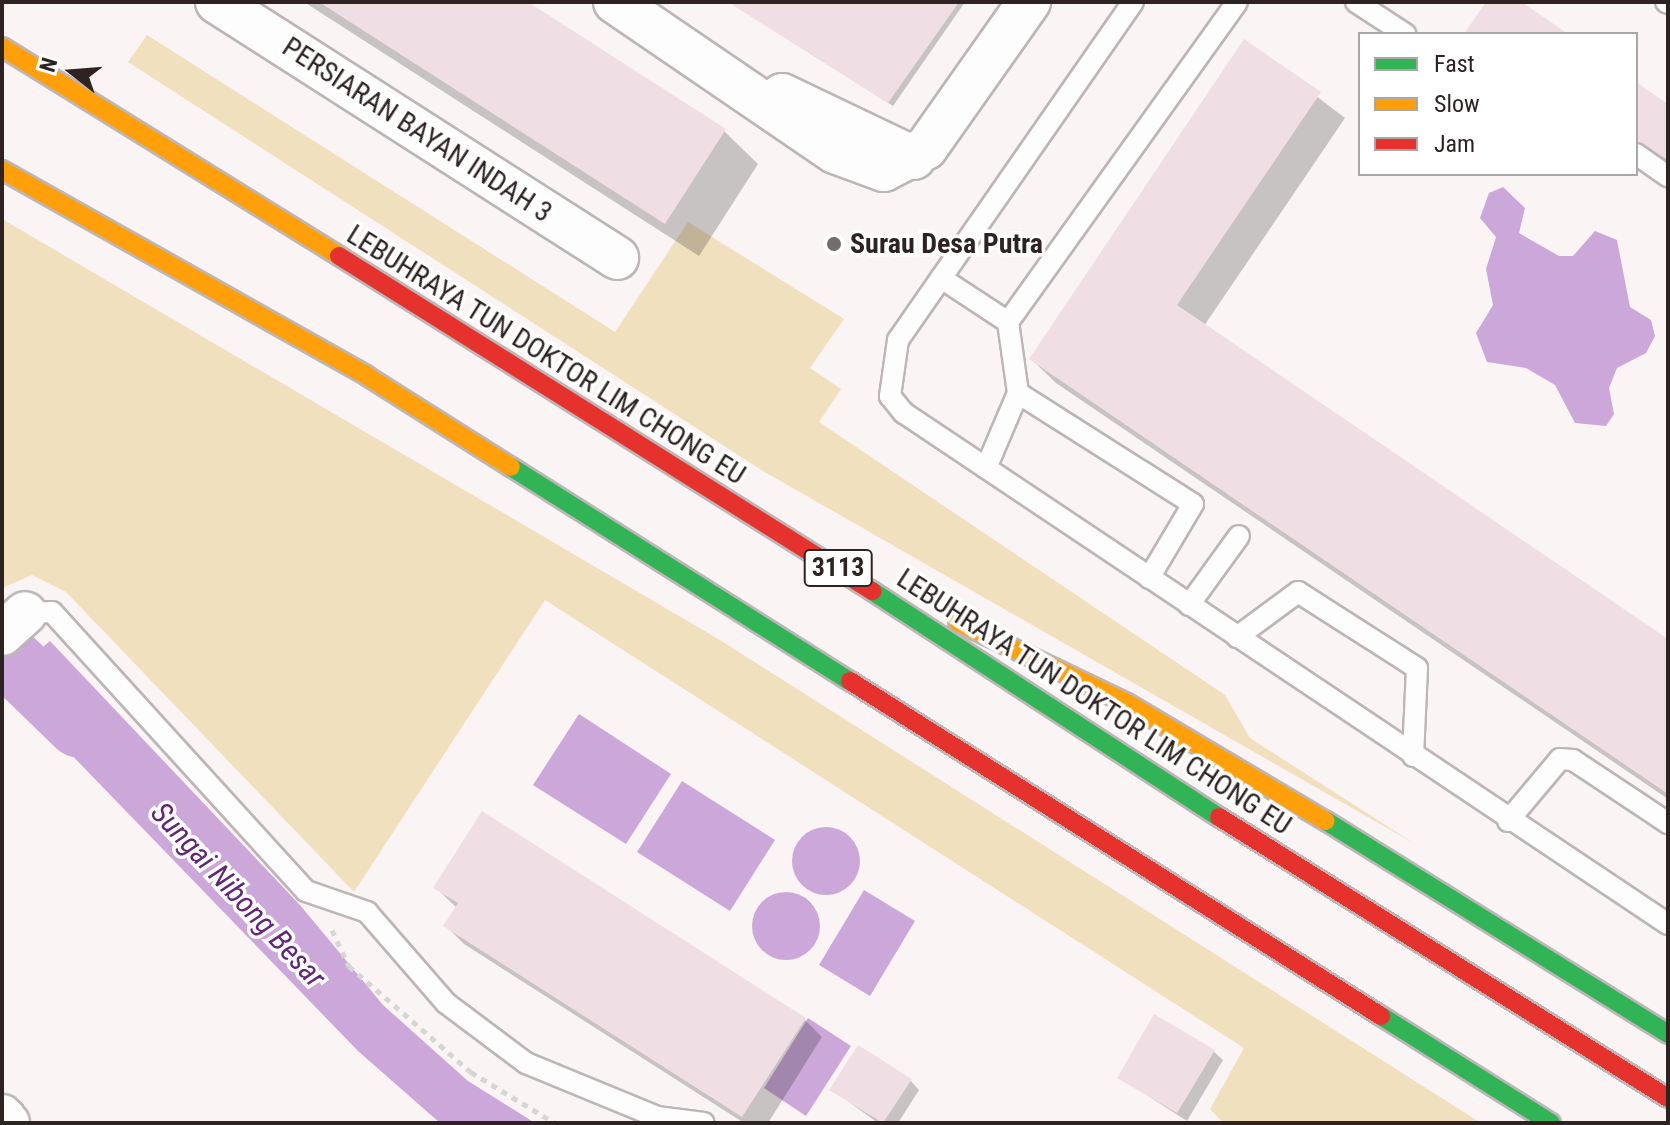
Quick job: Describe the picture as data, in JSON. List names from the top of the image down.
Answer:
{
  "streets": {
    "highway": ["LEBUHRAYA TUN DOKTOR LIM CHONG EU", "3113"],
    "street": ["PERSIARAN BAYAN INDAH 3"]
  },
  "water": ["Sungai Nibong Besar"],
  "places": ["Surau Desa Putra"],
  "legend": ["Fast", "Slow", "Jam"],
  "north": "left"
}
